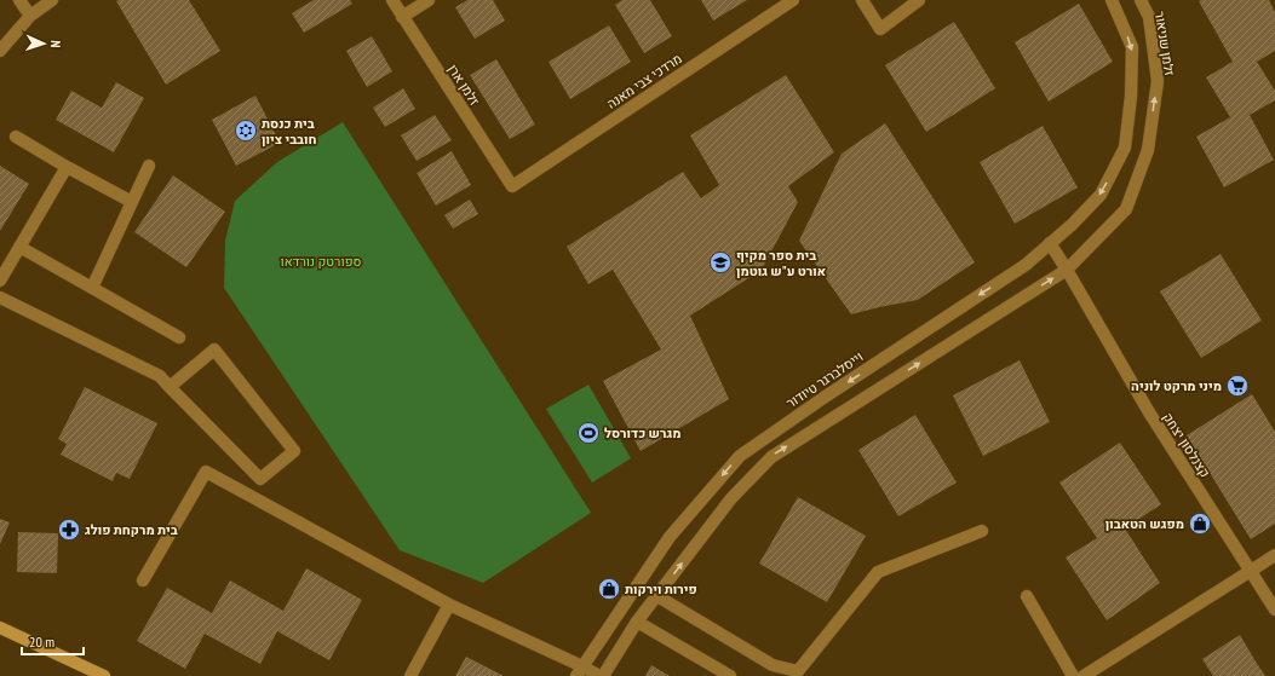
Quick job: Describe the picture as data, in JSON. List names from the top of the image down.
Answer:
{
  "streets": {
    "street": [
      "זלמן שניאור",
      "מרדכי צבי מאנה",
      "זלמן ארן",
      "וייסלברגר טיודור",
      "קצנלסון יצחק"
    ]
  },
  "crossings": [
    ["זלמן שניאור", "קצנלסון יצחק"],
    ["מרדכי צבי מאנה", "זלמן ארן"],
    ["וייסלברגר טיודור", "קצנלסון יצחק"]
  ],
  "one_way": ["זלמן שניאור"],
  "parks": ["ספורטק נורדאו"],
  "places": {
    "synagogue": ["בית כנסת חובבי ציון"],
    "school or university": ["בית ספר מקיף אורט ע\"ש גוטמן"],
    "supermarket": ["מיני מרקט לוניה"],
    "sports": ["מגרש כדורסל"],
    "shop": ["מפגש הטאבון", "פירות וירקות"],
    "pharmacy": ["בית מרקחת פולג"]
  },
  "scale_bar": "20 m",
  "north": "right"
}
